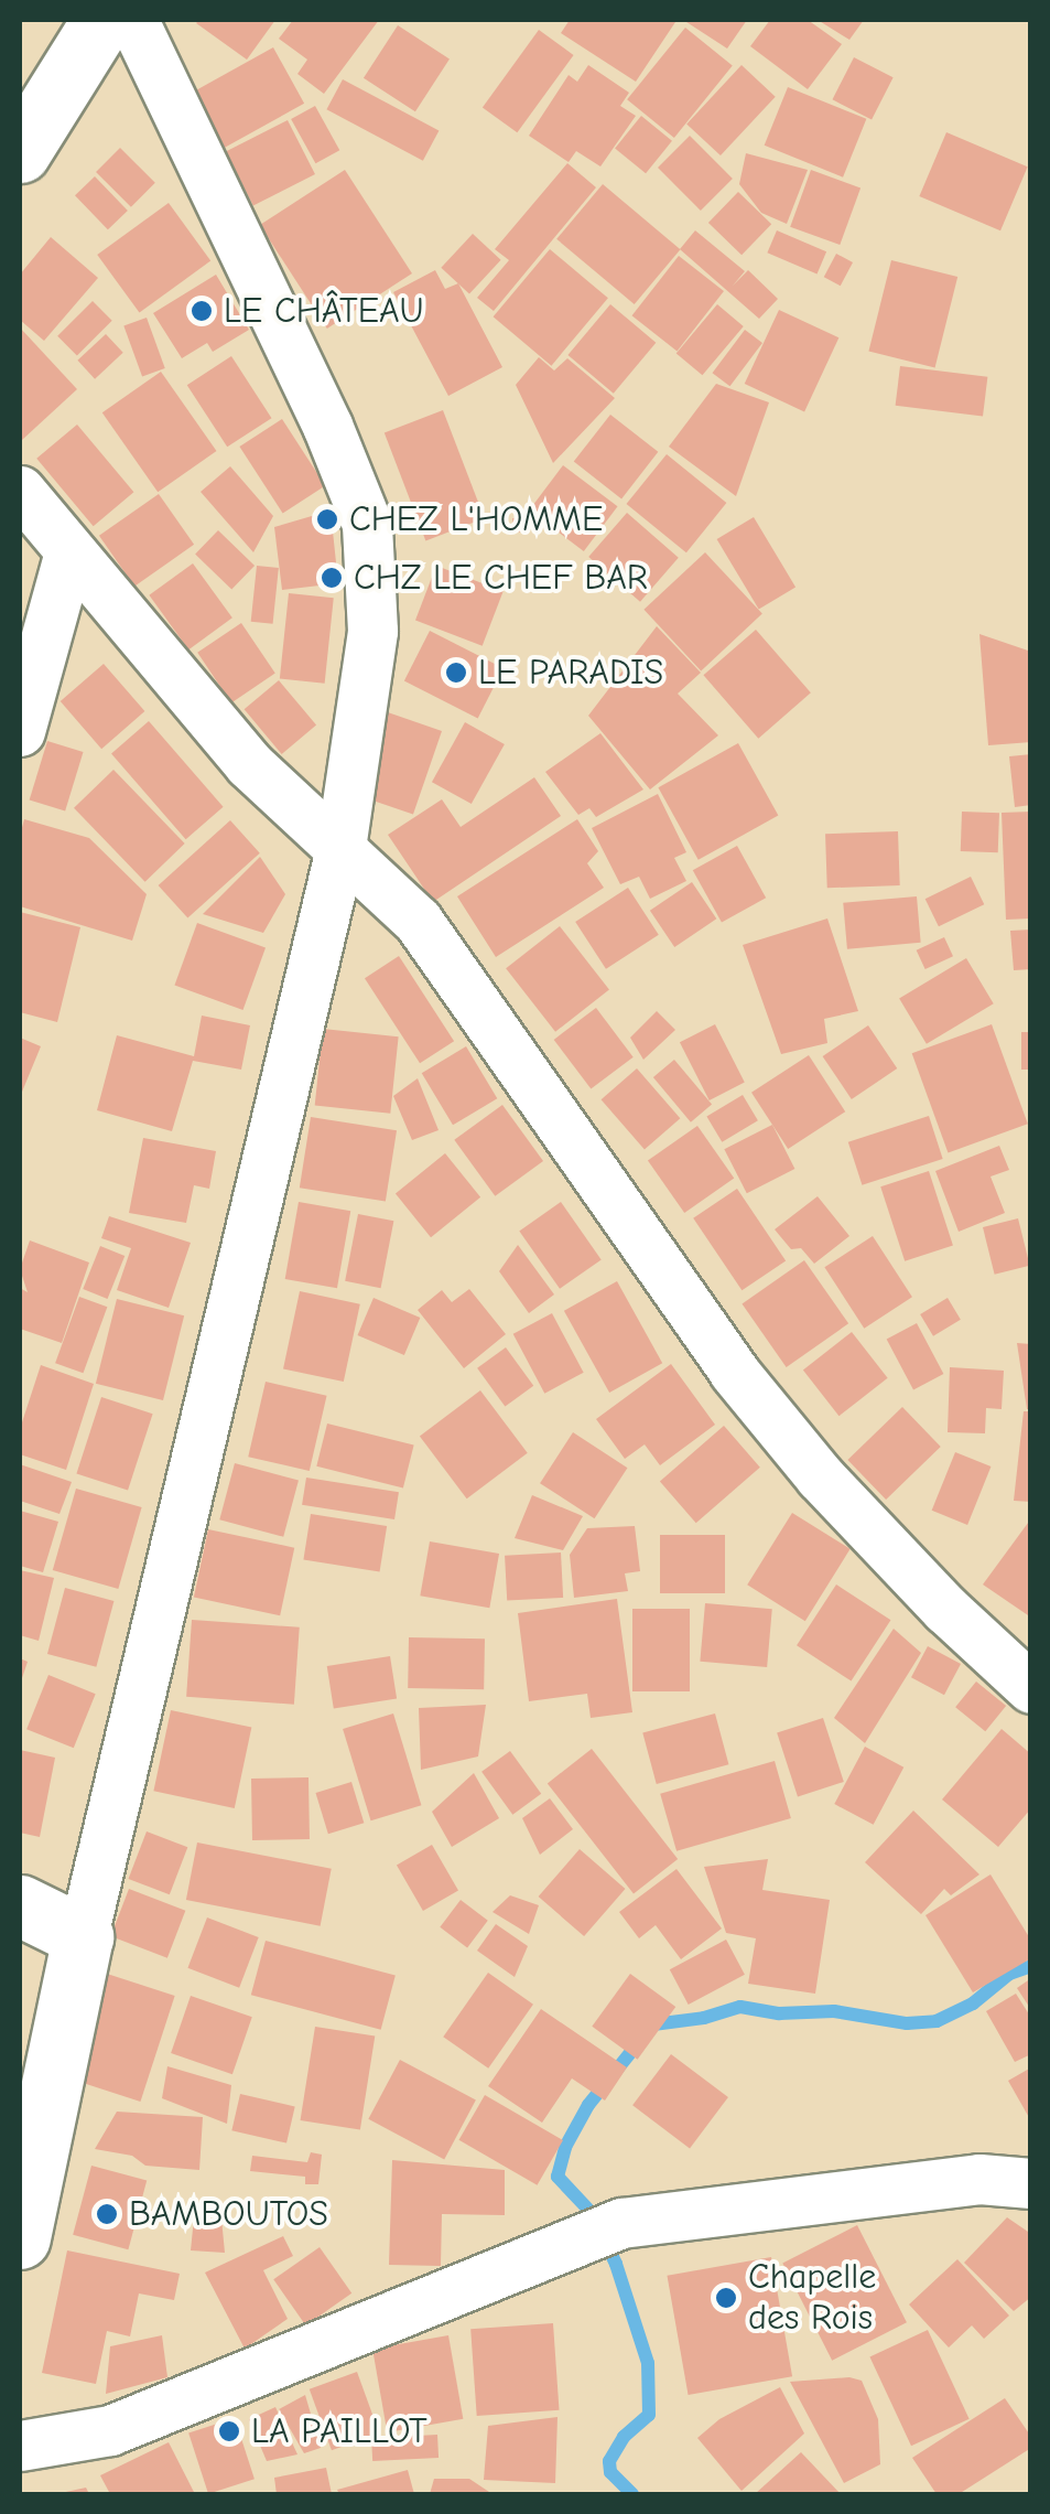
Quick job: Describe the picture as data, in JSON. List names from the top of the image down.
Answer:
{
  "places": [
    "LE CHÂTEAU",
    "CHEZ L'HOMME",
    "CHZ LE CHEF BAR",
    "LE PARADIS",
    "BAMBOUTOS",
    "Chapelle des Rois",
    "LA PAILLOT"
  ]
}
